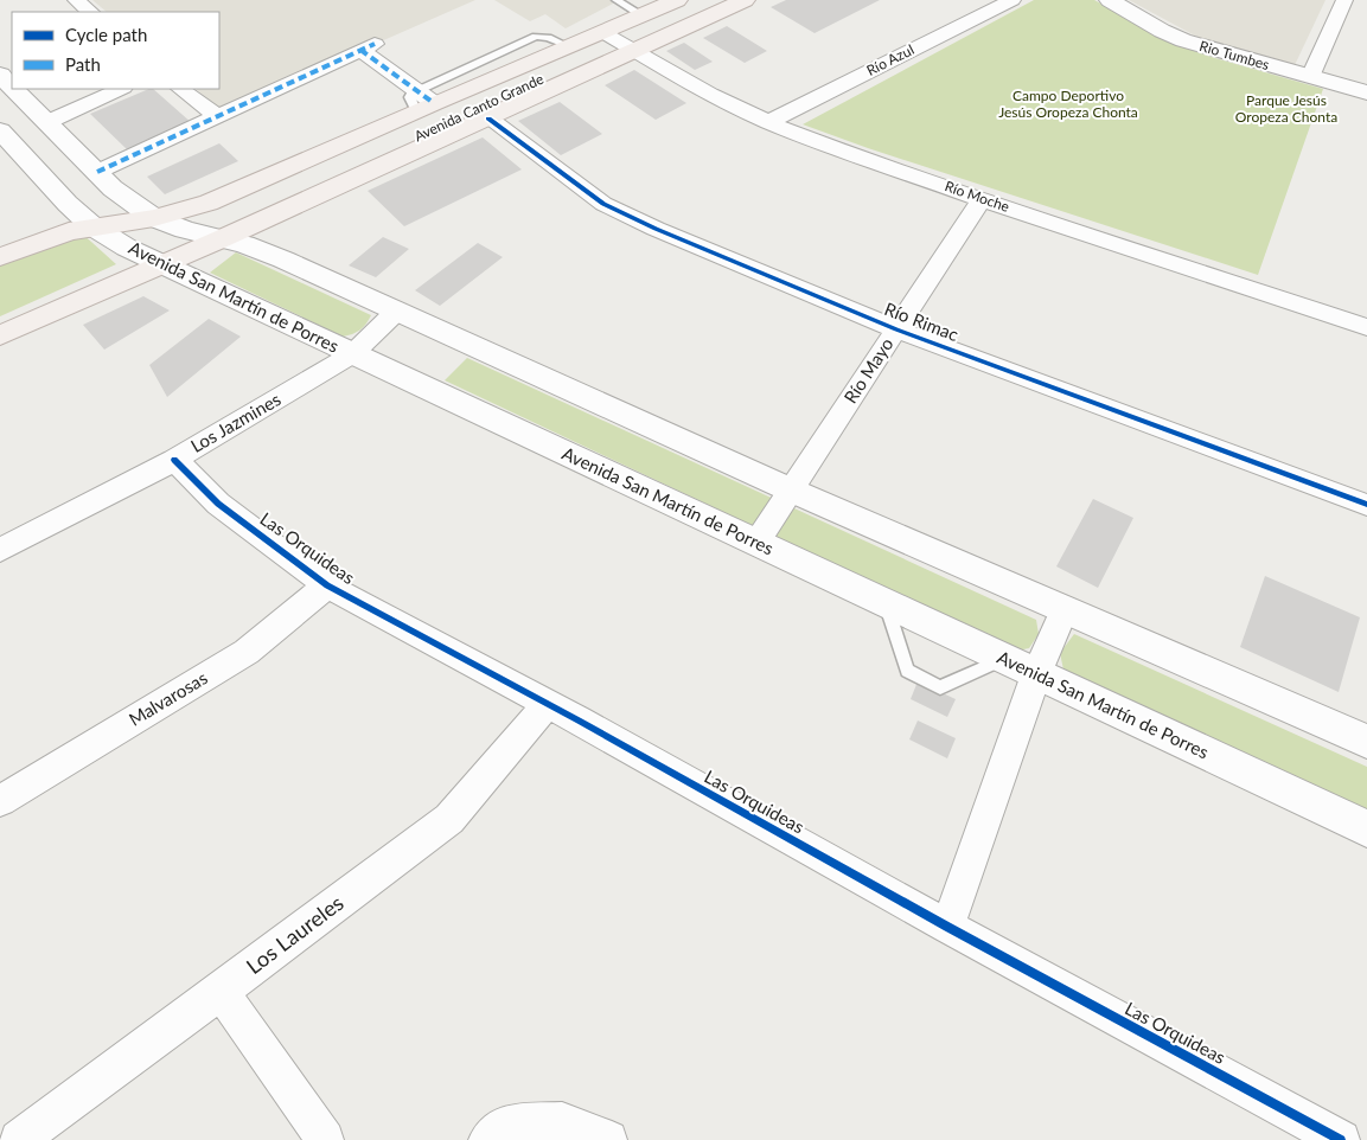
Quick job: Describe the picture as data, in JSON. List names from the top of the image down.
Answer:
{
  "streets": {
    "main road": ["Rio Tumbes", "Avenida Canto Grande", "Avenida San Martín de Porres"],
    "street": [
      "Río Azul",
      "Río Moche",
      "Río Rimac",
      "Río Mayo",
      "Los Jazmines",
      "Las Orquideas",
      "Malvarosas",
      "Los Laureles"
    ]
  },
  "crossings": [
    ["Río Azul", "Río Moche"],
    ["Avenida Canto Grande", "Río Moche"],
    ["Avenida Canto Grande", "Avenida San Martín de Porres"],
    ["Avenida Canto Grande", "Río Rimac"],
    ["Río Moche", "Río Mayo"],
    ["Avenida San Martín de Porres", "Río Mayo"],
    ["Avenida San Martín de Porres", "Los Jazmines"],
    ["Río Rimac", "Río Mayo"],
    ["Los Jazmines", "Las Orquideas"],
    ["Las Orquideas", "Malvarosas"],
    ["Las Orquideas", "Los Laureles"]
  ],
  "parks": ["Campo Deportivo Jesús Oropeza Chonta", "Parque Jesús Oropeza Chonta"],
  "legend": ["Cycle path", "Path"]
}
